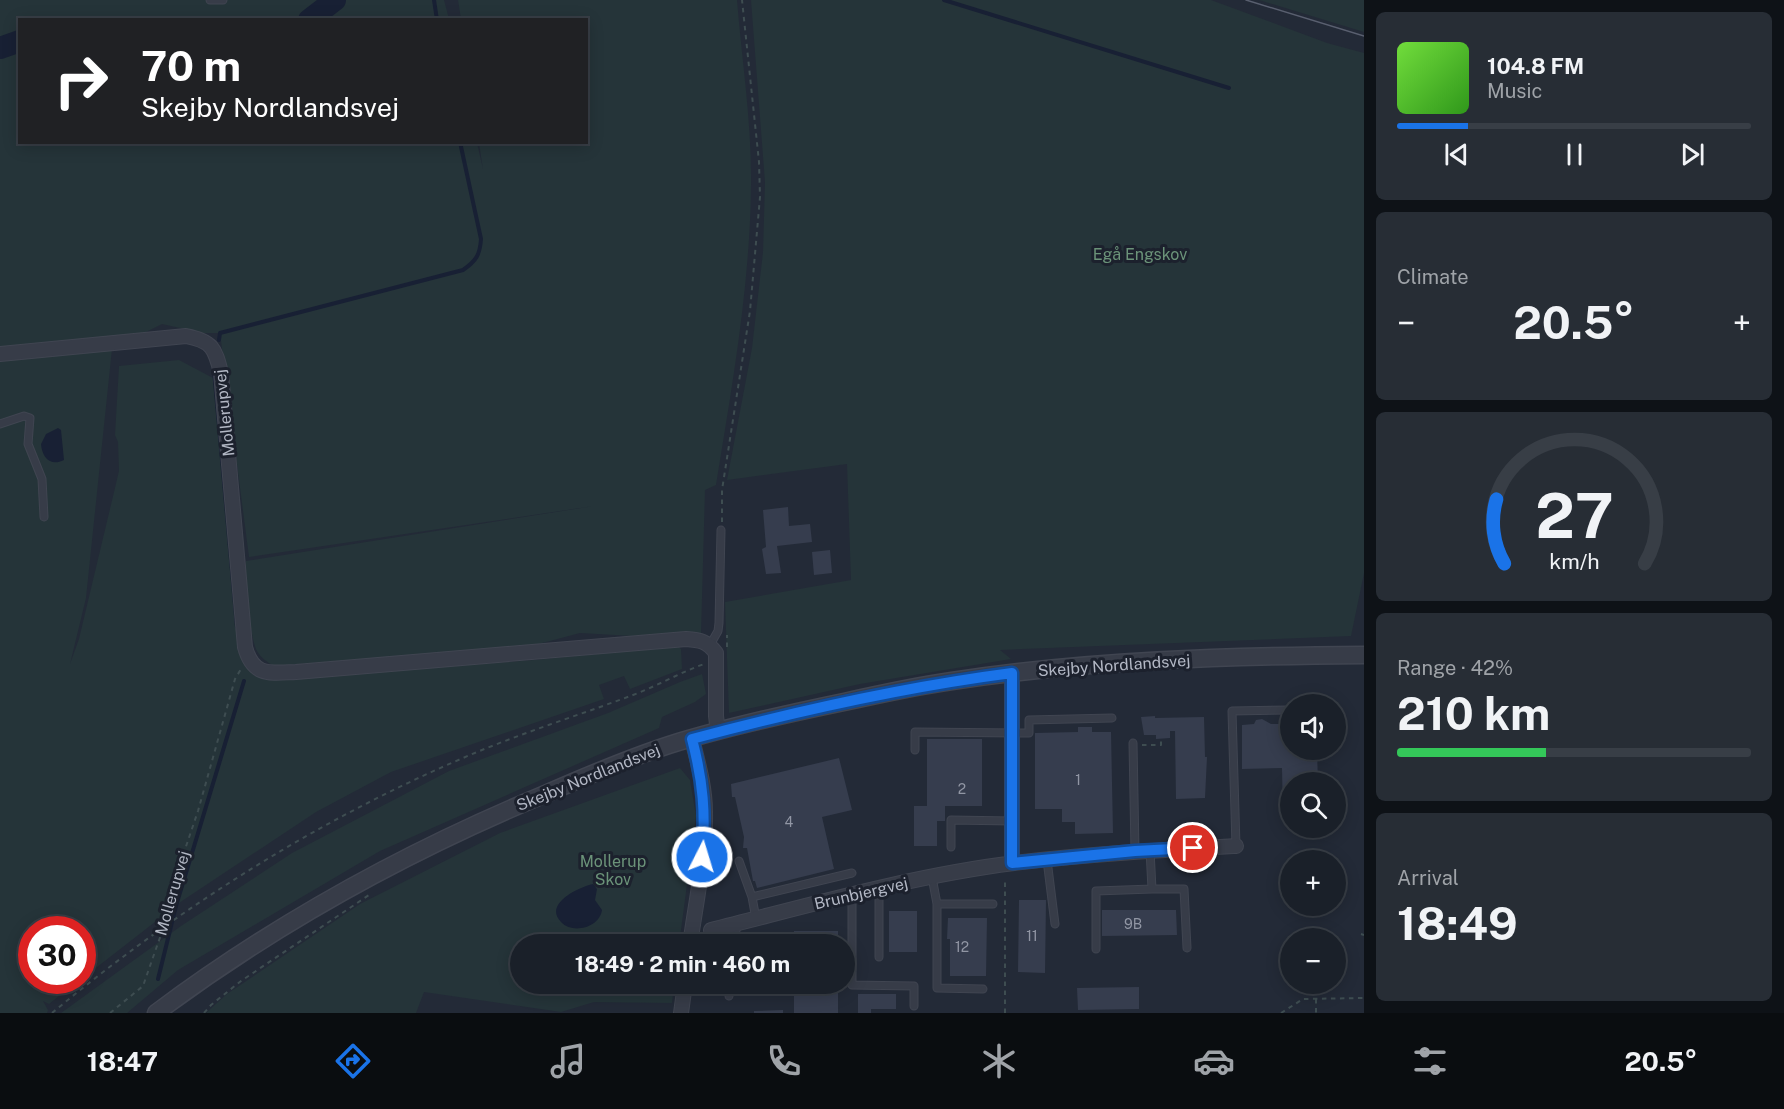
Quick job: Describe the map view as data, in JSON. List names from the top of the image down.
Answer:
{
  "streets": {
    "street": ["Mollerupvej", "Skejby Nordlandsvej", "Brunbjergvej"]
  },
  "parks": ["Egå Engskov", "Mollerup Skov"],
  "house_numbers": [
    "1",
    "2",
    "4",
    "9B",
    "11",
    "12"
  ],
  "page": {
    "turn": ["70 m", "Skejby Nordlandsvej"],
    "song": ["104.8 FM", "Music"],
    "tile": [
      "Climate",
      ["Range · 42%", "210 km"],
      ["Arrival", "18:49"]
    ],
    "heat": ["−", "20.5°", "+"],
    "map_buttons": ["+", "−"],
    "limit": "30",
    "trip": "18:49 · 2 min · 460 m",
    "tabs": ["18:47", "20.5°"],
    "gauge": ["27", "km/h"]
  }
}
